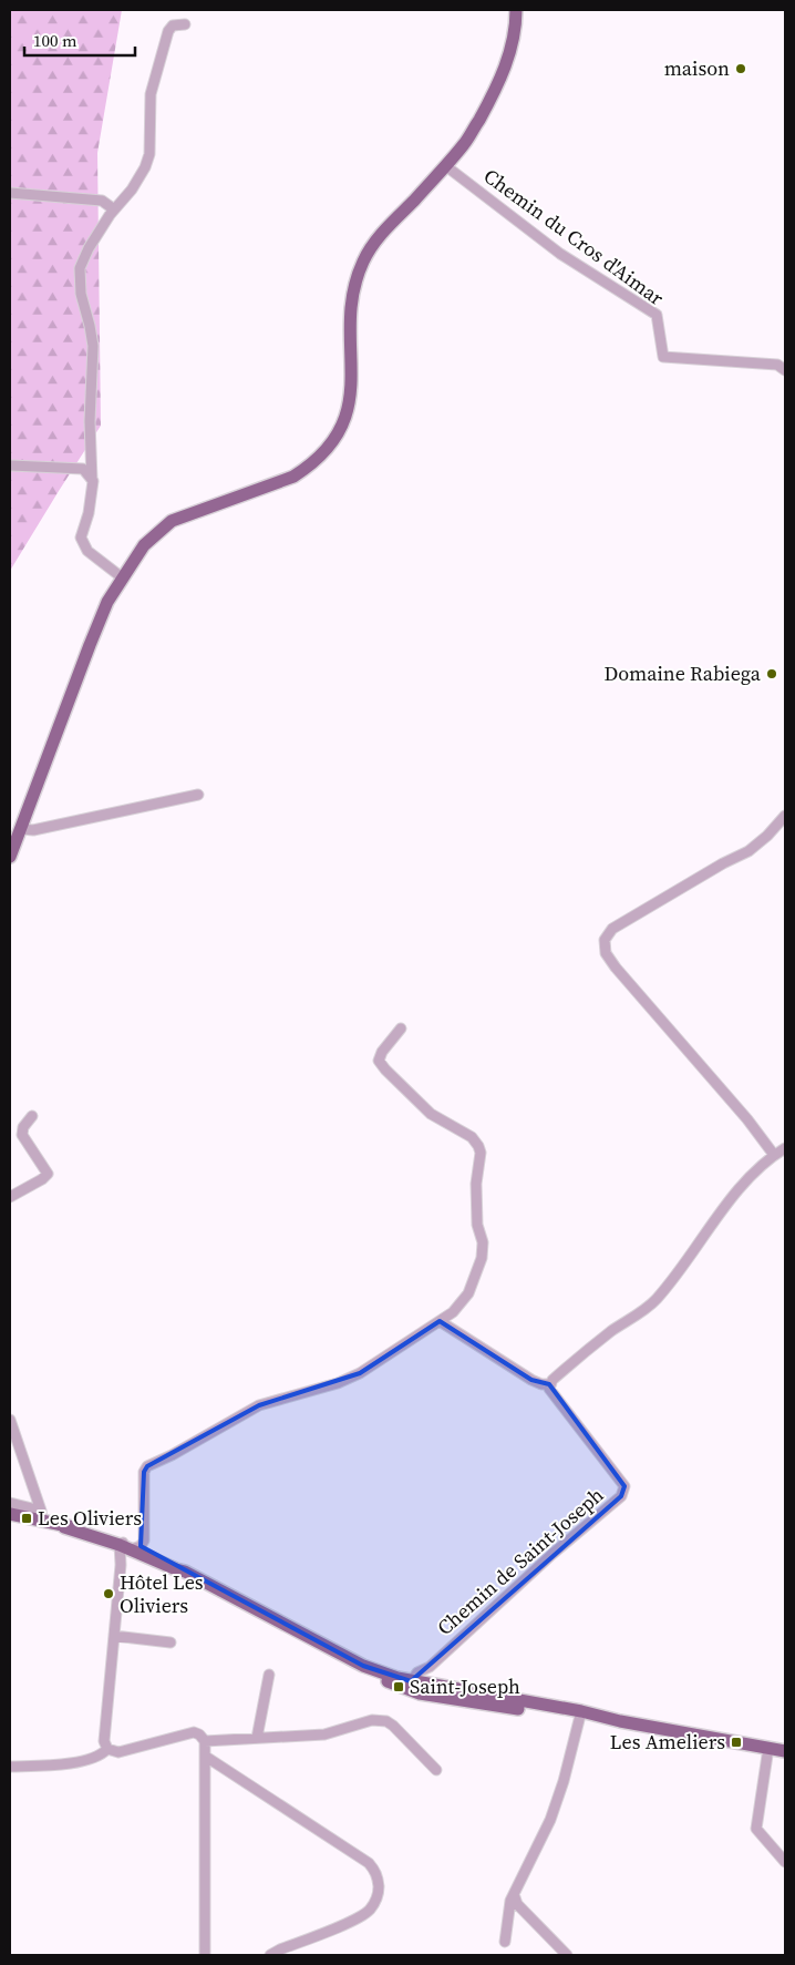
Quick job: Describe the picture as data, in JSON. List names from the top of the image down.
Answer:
{
  "streets": {
    "street": ["Chemin du Cros d'Aimar", "Chemin de Saint-Joseph"]
  },
  "places": {
    "other": ["maison", "Domaine Rabiega", "Hôtel Les Oliviers"],
    "transit": ["Les Oliviers", "Saint-Joseph", "Les Ameliers"]
  },
  "scale_bar": "100 m"
}
